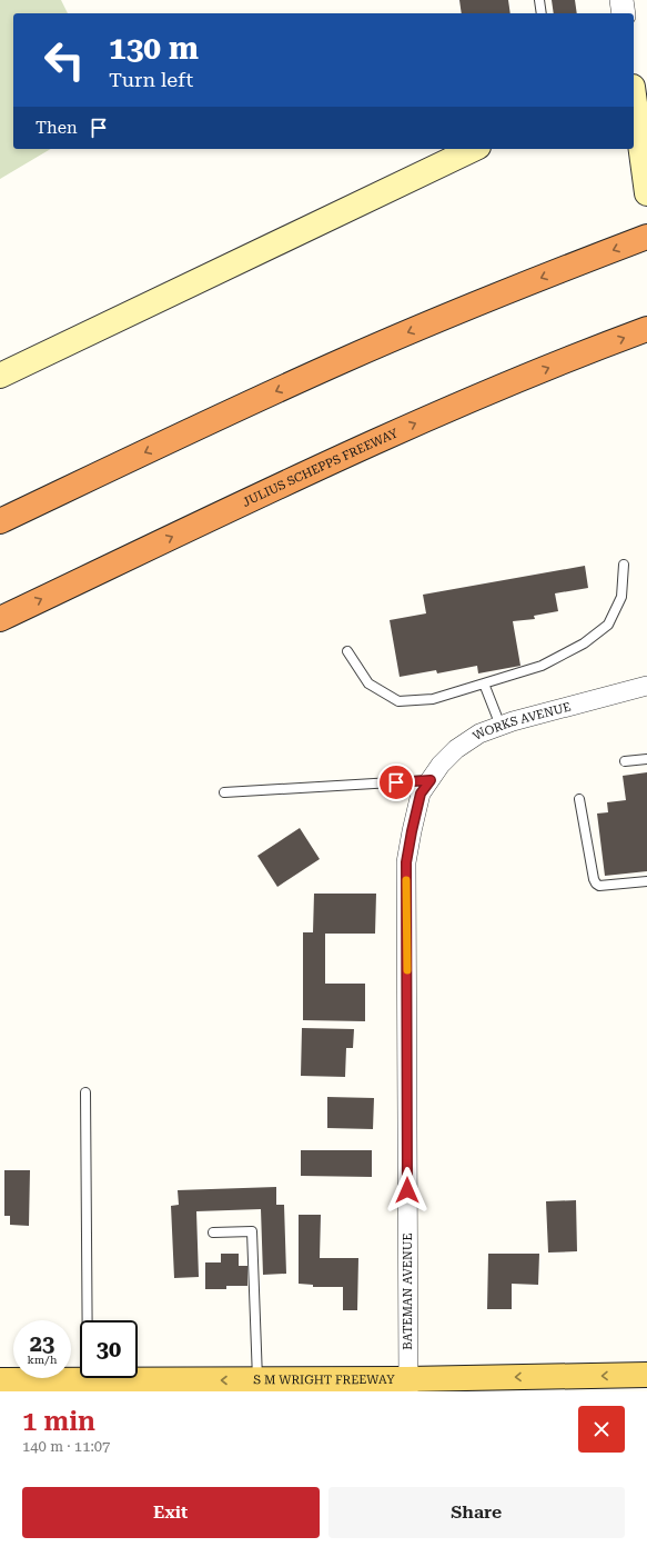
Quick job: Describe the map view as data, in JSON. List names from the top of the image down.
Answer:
{
  "streets": {
    "highway": ["JULIUS SCHEPPS FREEWAY"],
    "main road": ["S M WRIGHT FREEWAY"],
    "street": ["WORKS AVENUE", "BATEMAN AVENUE"]
  },
  "crossings": [
    ["WORKS AVENUE", "BATEMAN AVENUE"],
    ["BATEMAN AVENUE", "S M WRIGHT FREEWAY"]
  ],
  "one_way": ["S M WRIGHT FREEWAY"],
  "page": {
    "turn": ["130 m", "Turn left"],
    "then": "Then",
    "speed": "23 km/h",
    "limit": "30",
    "heading": ["1 min", "140 m · 11:07"],
    "buttons": ["Exit", "Share"]
  }
}
